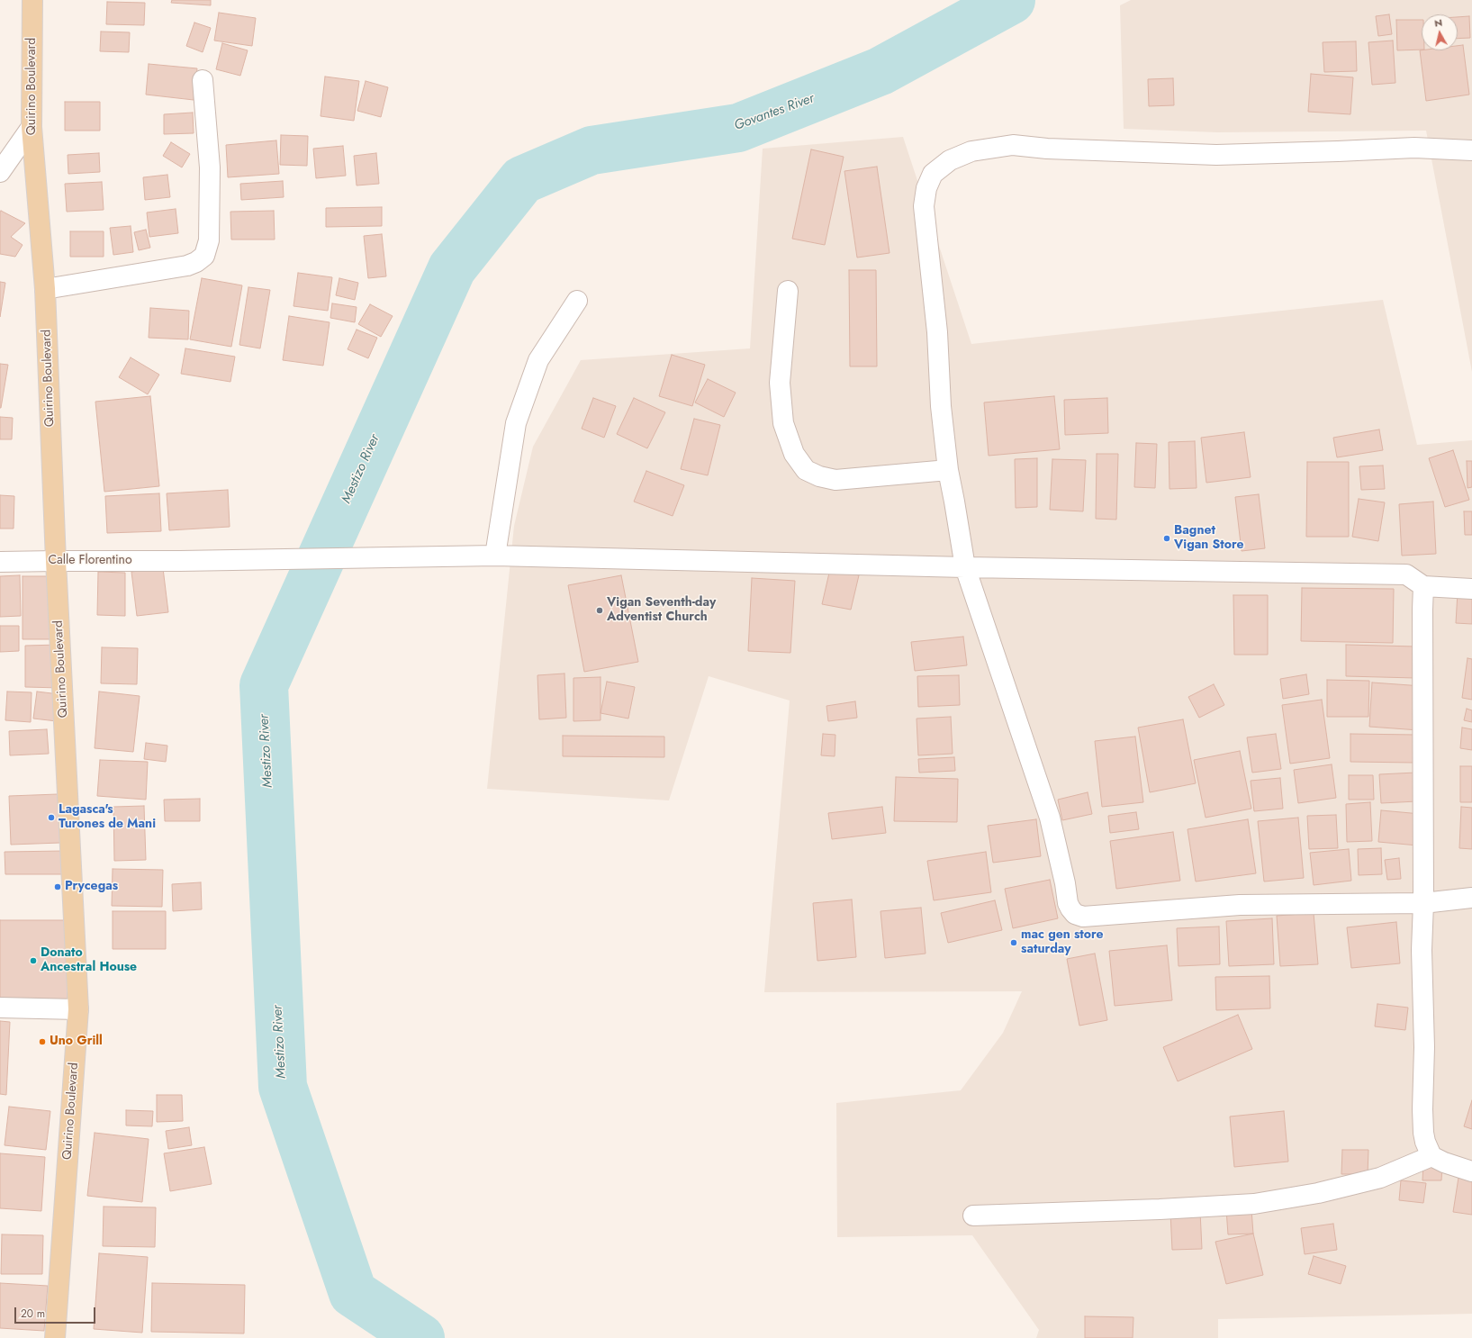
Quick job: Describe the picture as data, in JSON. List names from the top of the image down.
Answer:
{
  "streets": {
    "main road": ["Quirino Boulevard"],
    "street": ["Calle Florentino"]
  },
  "crossings": [
    ["Quirino Boulevard", "Calle Florentino"]
  ],
  "water": ["Govantes River", "Mestizo River"],
  "places": [
    "Bagnet Vigan Store",
    "Vigan Seventh-day Adventist Church",
    "Lagasca's Turones de Mani",
    "Prycegas",
    "mac gen store saturday",
    "Donato Ancestral House",
    "Uno Grill"
  ],
  "scale_bar": "20 m",
  "north": "top"
}
